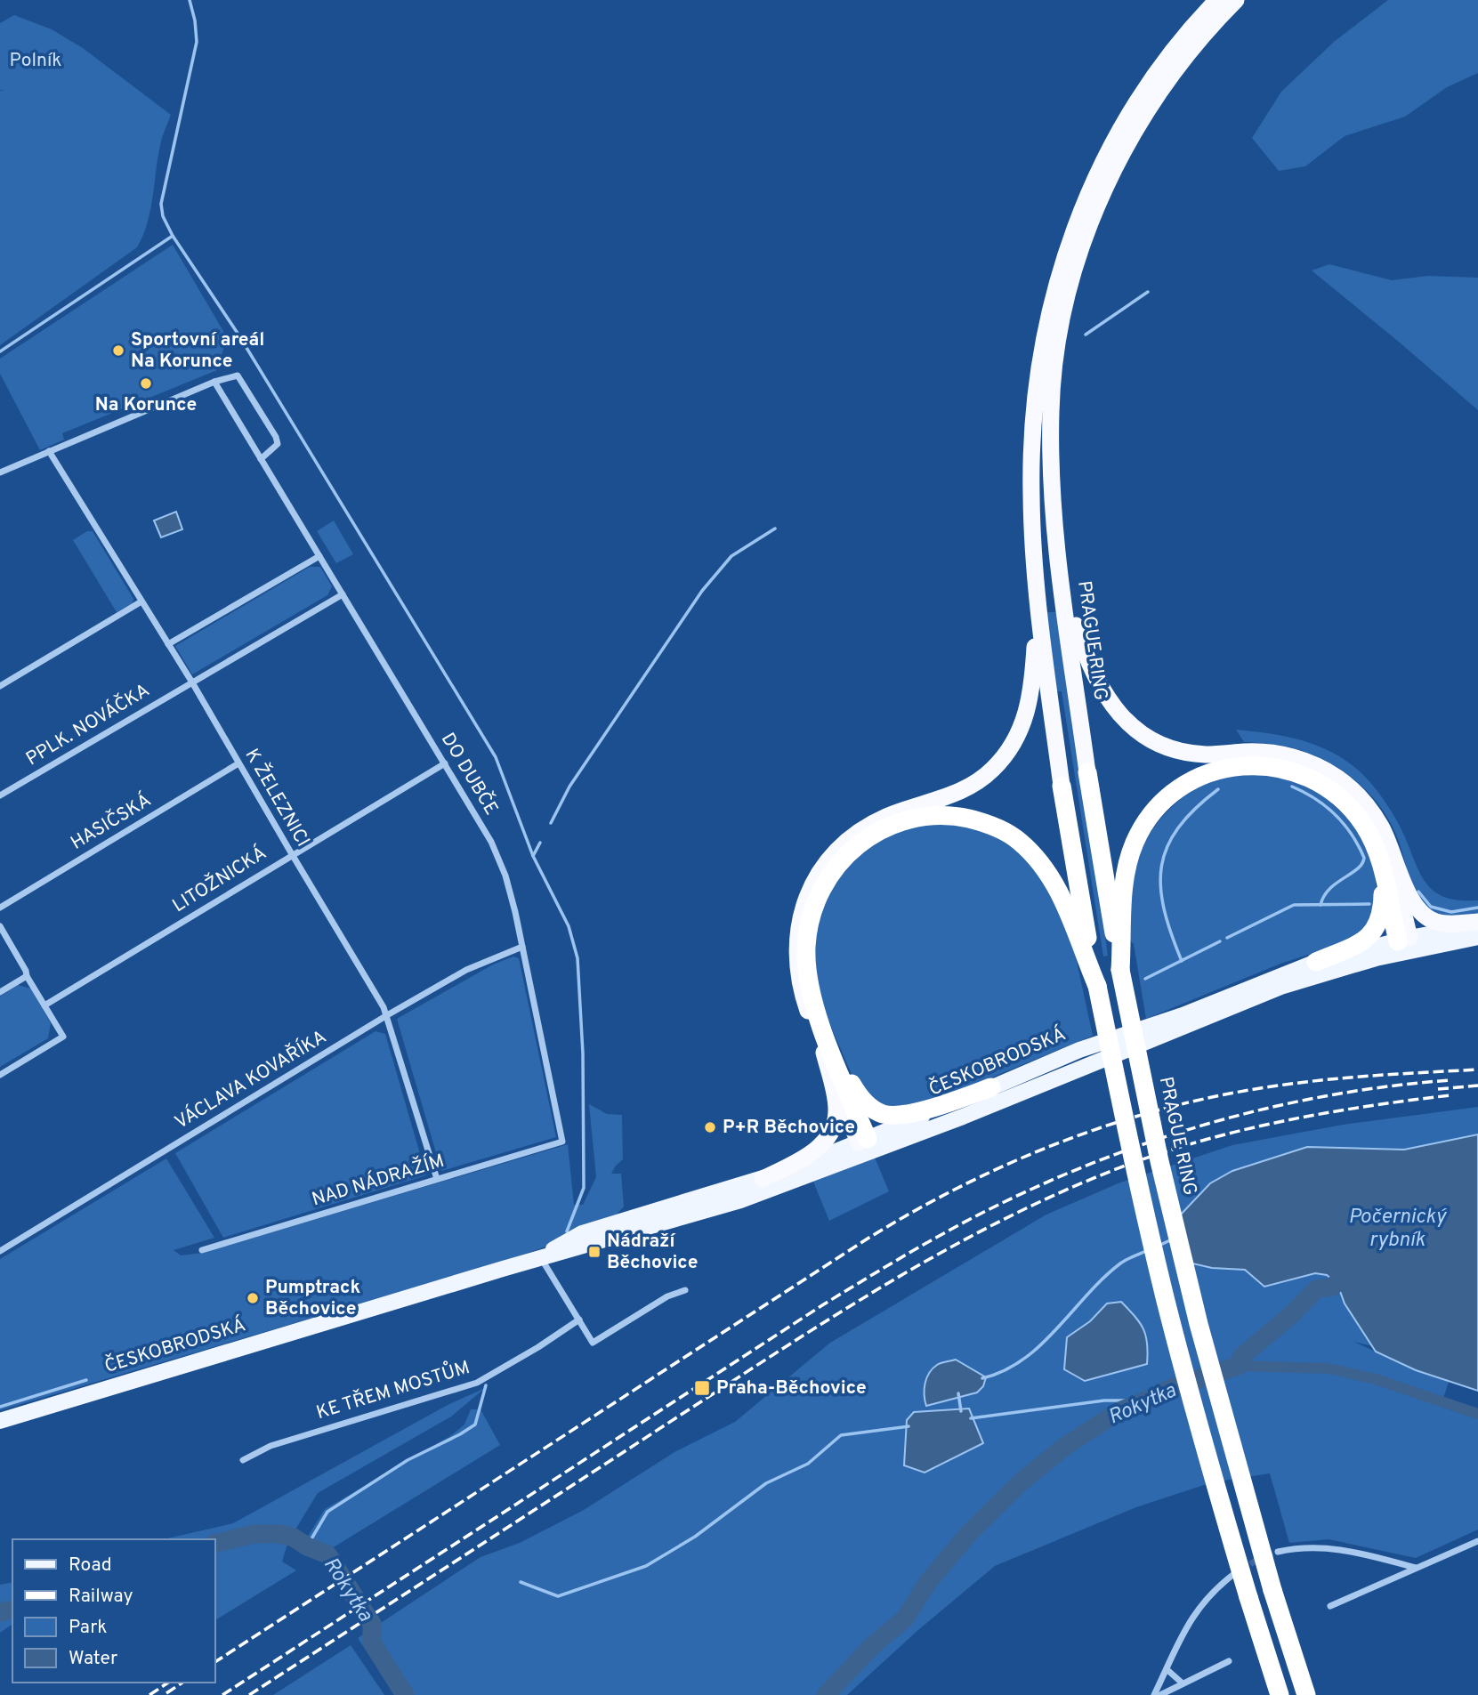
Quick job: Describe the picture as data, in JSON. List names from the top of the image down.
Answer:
{
  "streets": {
    "highway": ["PRAGUE RING"],
    "main road": ["ČESKOBRODSKÁ"],
    "street": [
      "PPLK. NOVÁČKA",
      "DO DUBČE",
      "K ŽELEZNICI",
      "HASIČSKÁ",
      "LITOŽNICKÁ",
      "VÁCLAVA KOVAŘÍKA",
      "NAD NÁDRAŽÍM",
      "KE TŘEM MOSTŮM"
    ]
  },
  "crossings": [
    ["PPLK. NOVÁČKA", "DO DUBČE"],
    ["PPLK. NOVÁČKA", "K ŽELEZNICI"],
    ["DO DUBČE", "LITOŽNICKÁ"],
    ["DO DUBČE", "VÁCLAVA KOVAŘÍKA"],
    ["DO DUBČE", "NAD NÁDRAŽÍM"],
    ["K ŽELEZNICI", "HASIČSKÁ"],
    ["K ŽELEZNICI", "LITOŽNICKÁ"],
    ["K ŽELEZNICI", "VÁCLAVA KOVAŘÍKA"],
    ["K ŽELEZNICI", "NAD NÁDRAŽÍM"]
  ],
  "water": ["Počernický rybník", "Rokytka"],
  "parks": ["Polník"],
  "places": {
    "other": [
      "Sportovní areál Na Korunce",
      "Na Korunce",
      "P+R Běchovice",
      "Pumptrack Běchovice"
    ],
    "transit": ["Nádraží Běchovice", "Praha-Běchovice"]
  },
  "legend": [
    "Road",
    "Railway",
    "Park",
    "Water"
  ]
}
